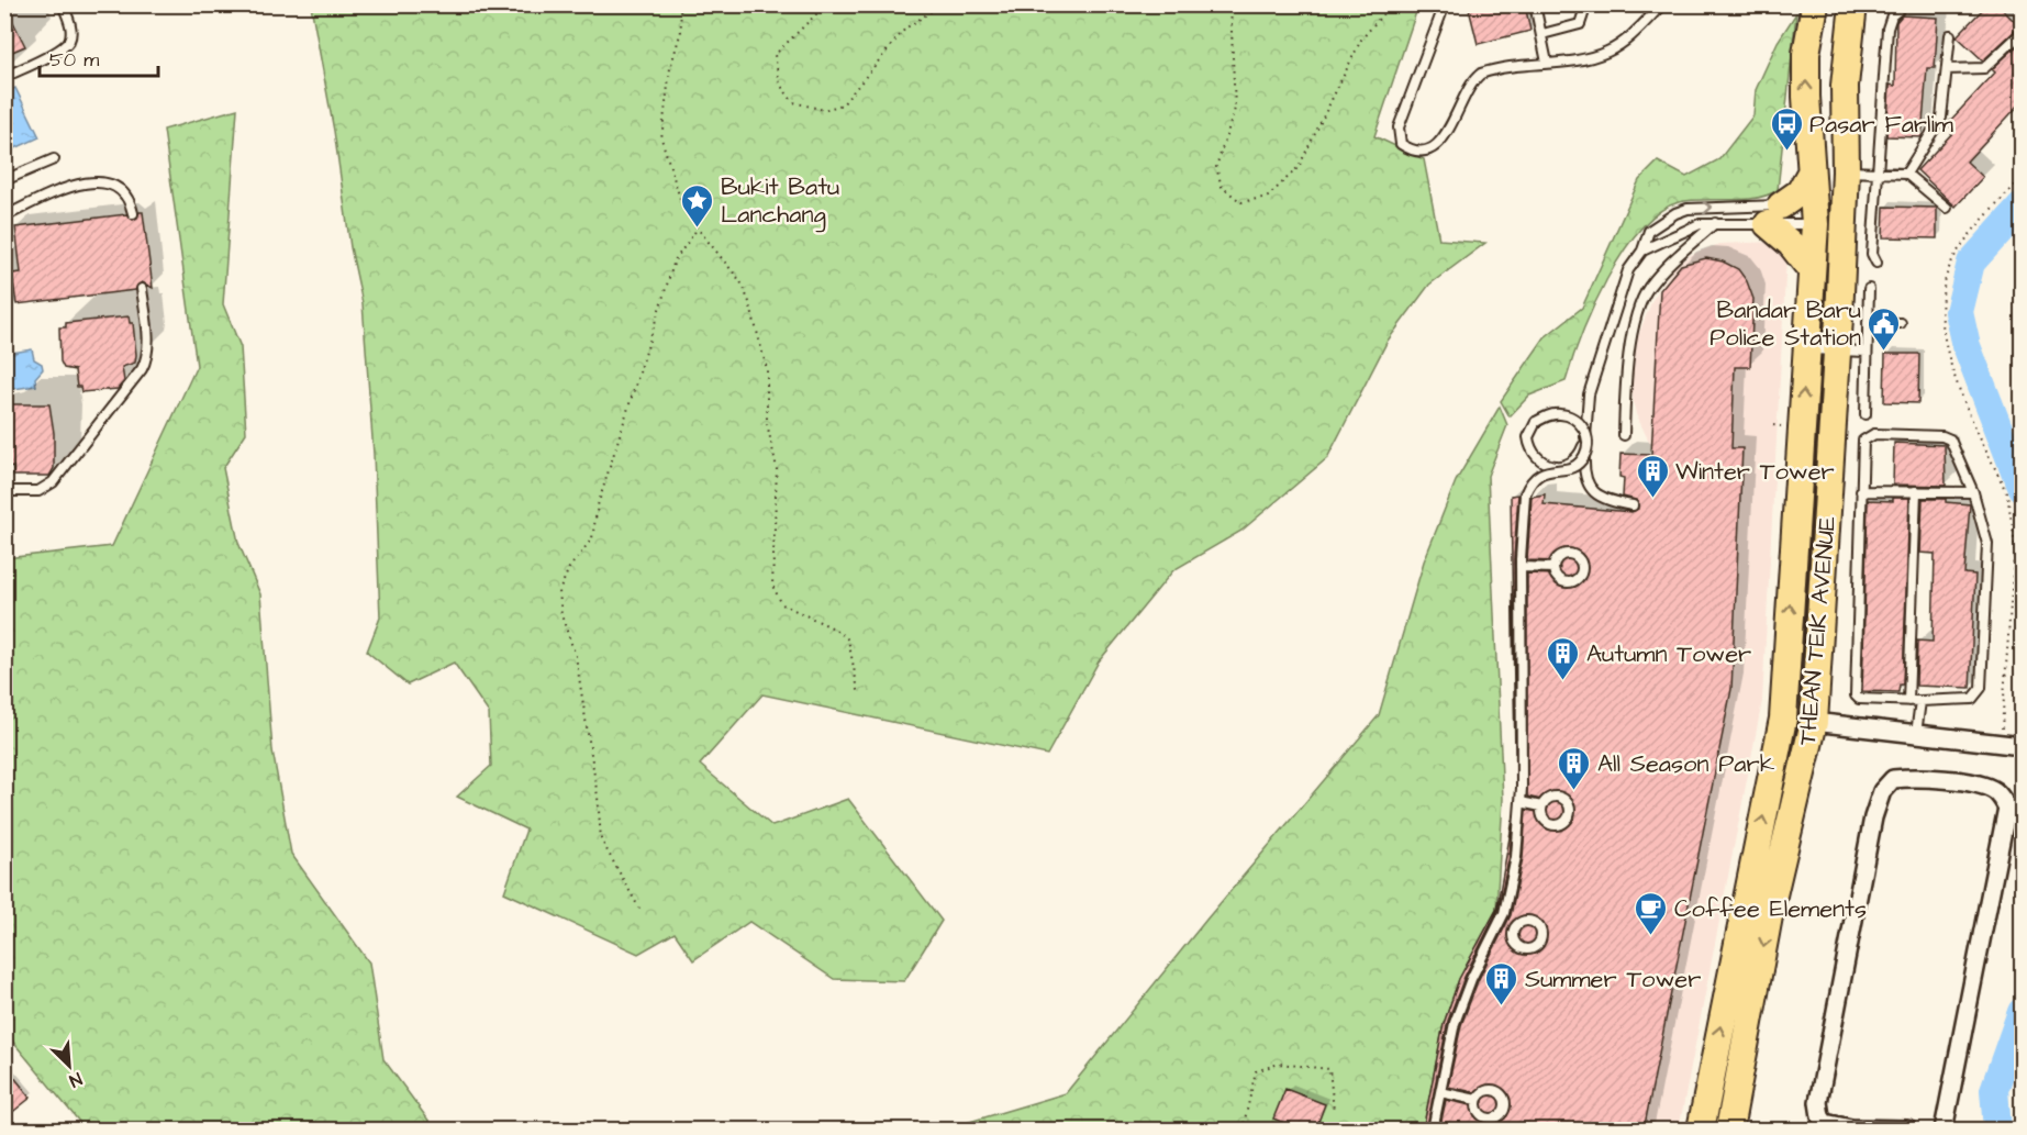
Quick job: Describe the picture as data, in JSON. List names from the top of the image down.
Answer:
{
  "streets": {
    "main road": ["THEAN TEIK AVENUE"]
  },
  "places": {
    "bus stop": ["Pasar Farlim"],
    "place": ["Bukit Batu Lanchang"],
    "public building": ["Bandar Baru Police Station"],
    "building": [
      "Winter Tower",
      "Autumn Tower",
      "All Season Park",
      "Summer Tower"
    ],
    "cafe": ["Coffee Elements"]
  },
  "scale_bar": "50 m",
  "north": "bottom right"
}
